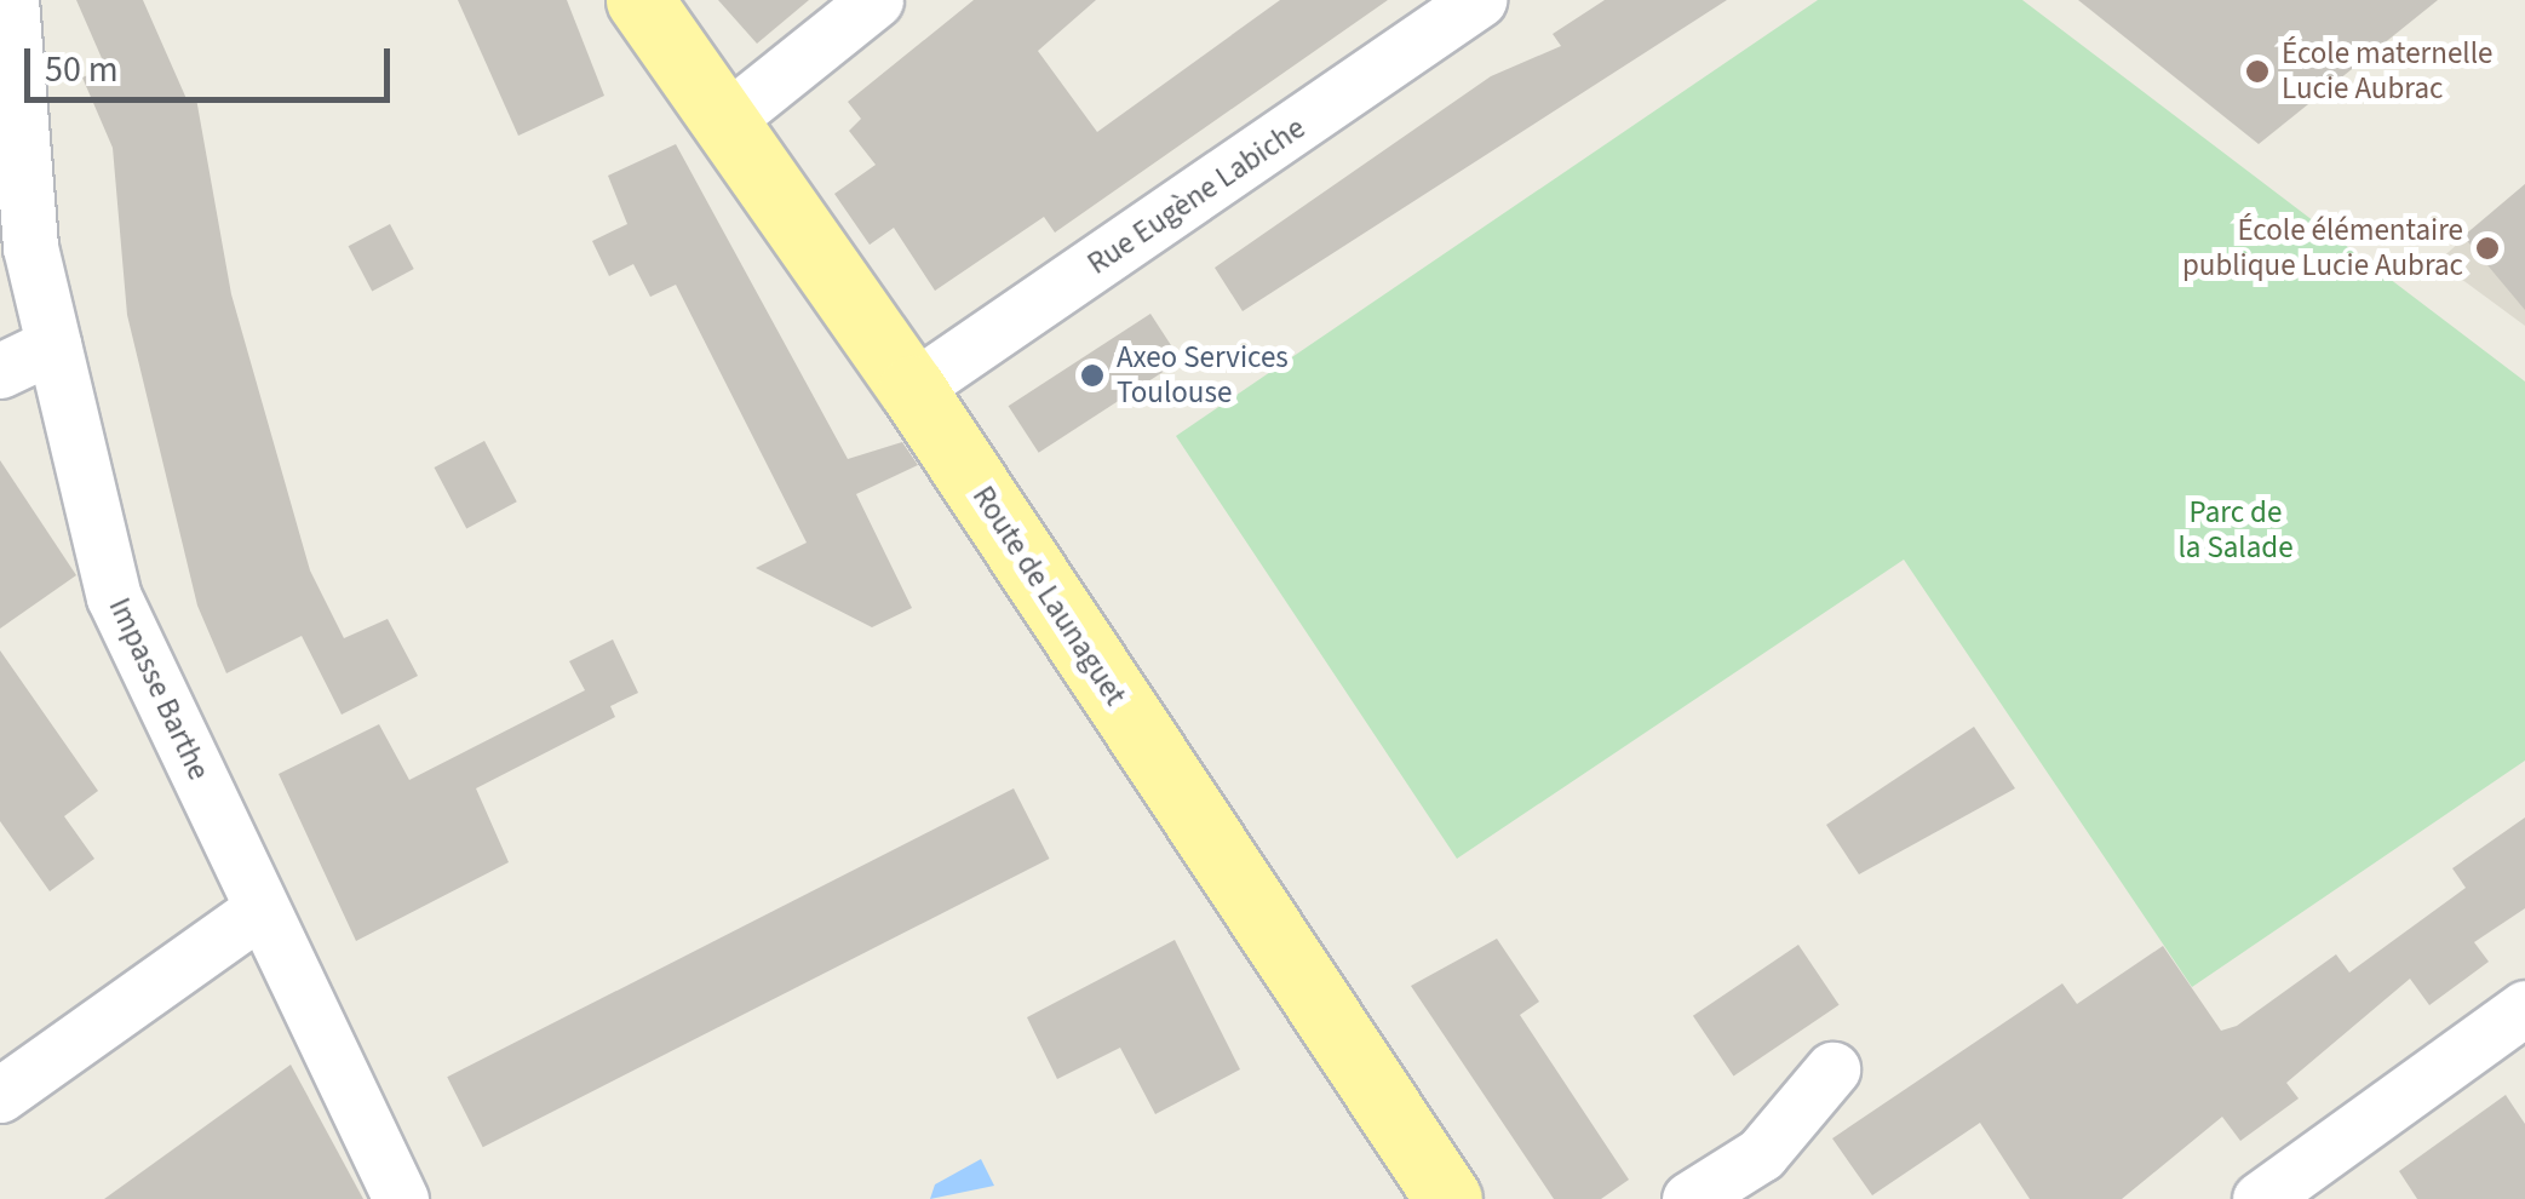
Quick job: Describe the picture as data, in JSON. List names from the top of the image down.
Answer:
{
  "streets": {
    "main road": ["Route de Launaguet"],
    "street": ["Rue Eugène Labiche", "Impasse Barthe"]
  },
  "crossings": [
    ["Rue Eugène Labiche", "Route de Launaguet"]
  ],
  "parks": ["Parc de la Salade"],
  "places": ["École maternelle Lucie Aubrac", "École élémentaire publique Lucie Aubrac", "Axeo Services Toulouse"],
  "scale_bar": "50 m"
}
